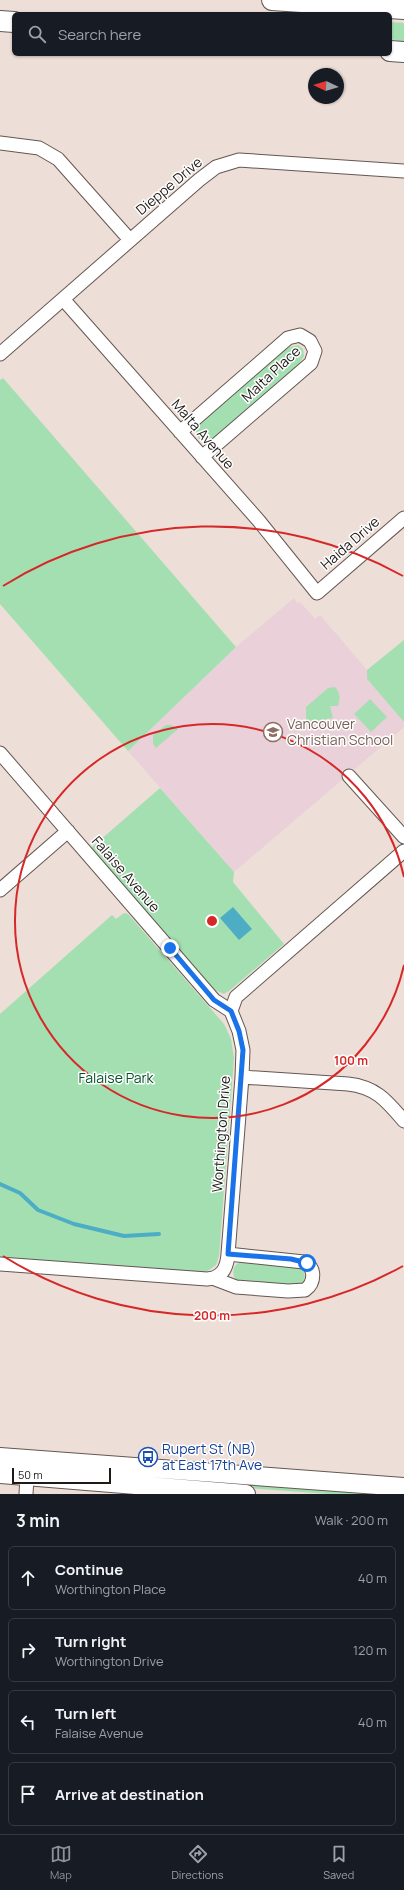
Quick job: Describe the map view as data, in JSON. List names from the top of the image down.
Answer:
{
  "streets": {
    "street": [
      "Dieppe Drive",
      "Malta Place",
      "Malta Avenue",
      "Haida Drive",
      "Falaise Avenue",
      "Worthington Drive"
    ]
  },
  "crossings": [
    ["Dieppe Drive", "Malta Avenue"],
    ["Malta Place", "Malta Avenue"],
    ["Malta Avenue", "Haida Drive"],
    ["Falaise Avenue", "Worthington Drive"]
  ],
  "parks": ["Falaise Park"],
  "places": {
    "school or university": ["Vancouver Christian School"],
    "bus stop": ["Rupert St (NB) at East 17th Ave"]
  },
  "scale_bar": "50 m",
  "north": "left",
  "page": {
    "search": "Search here",
    "scale": "50 m",
    "heading": ["3 min", "Walk · 200 m"],
    "list": [
      ["Continue", "Worthington Place", "40 m"],
      ["Turn right", "Worthington Drive", "120 m"],
      ["Turn left", "Falaise Avenue", "40 m"],
      "Arrive at destination"
    ],
    "nav": ["Map", "Directions", "Saved"]
  },
  "rings": ["100 m", "200 m"]
}
